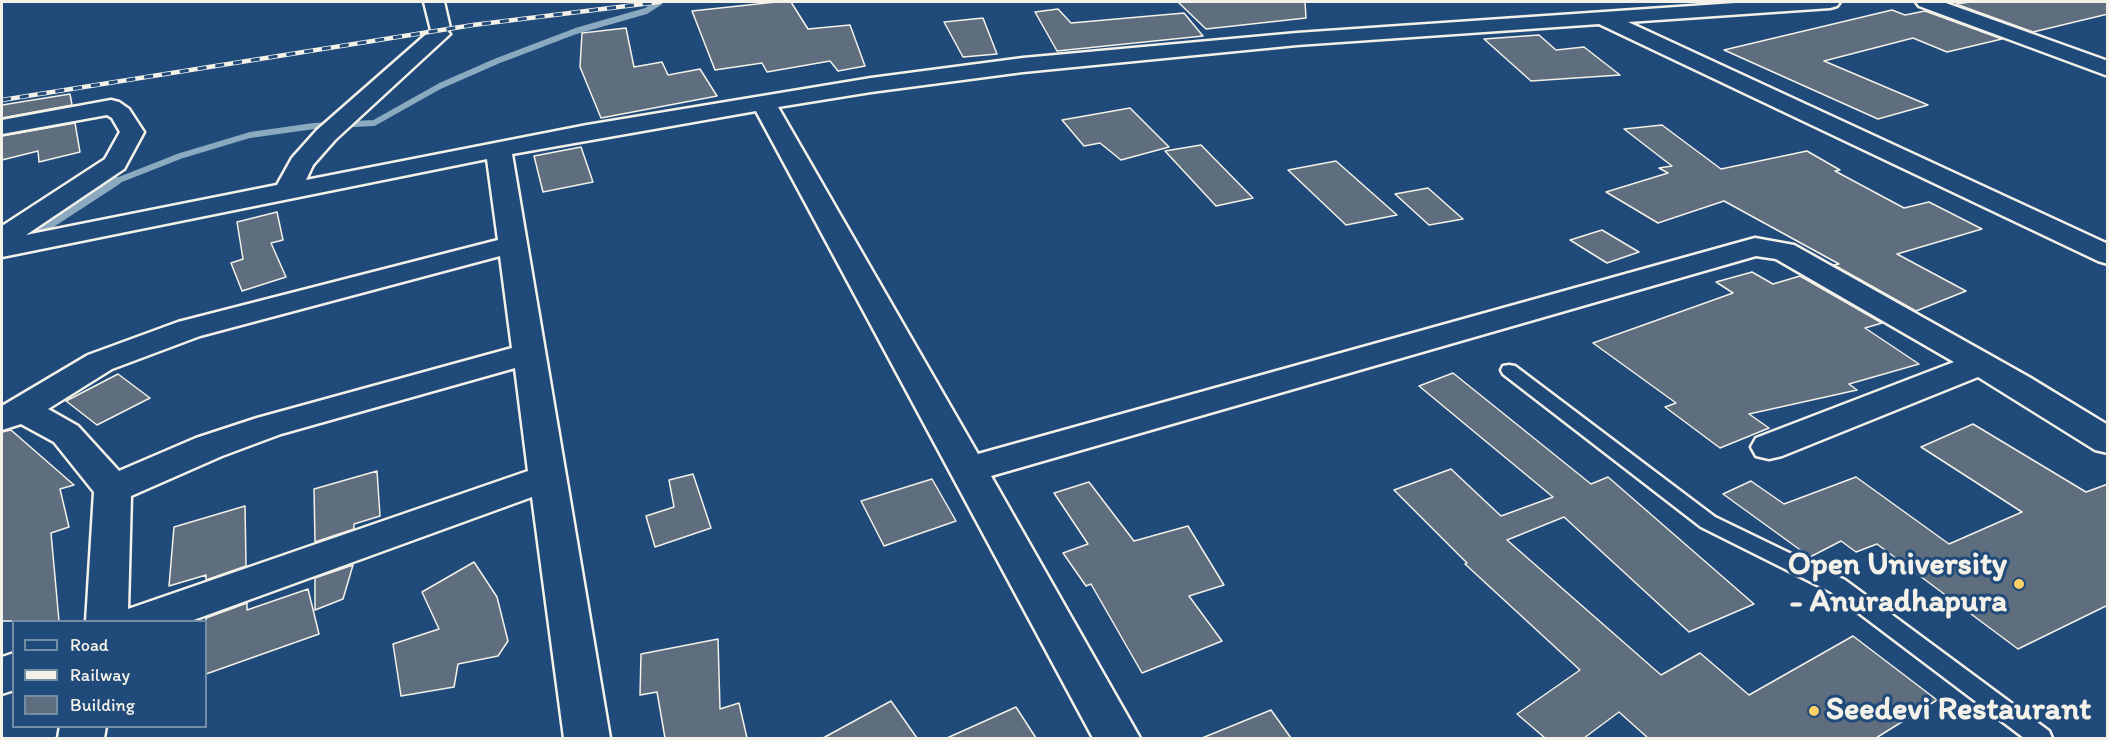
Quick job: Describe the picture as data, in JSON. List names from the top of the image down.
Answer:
{
  "places": ["Open University - Anuradhapura", "Seedevi Restaurant"],
  "legend": ["Road", "Railway", "Building"]
}
